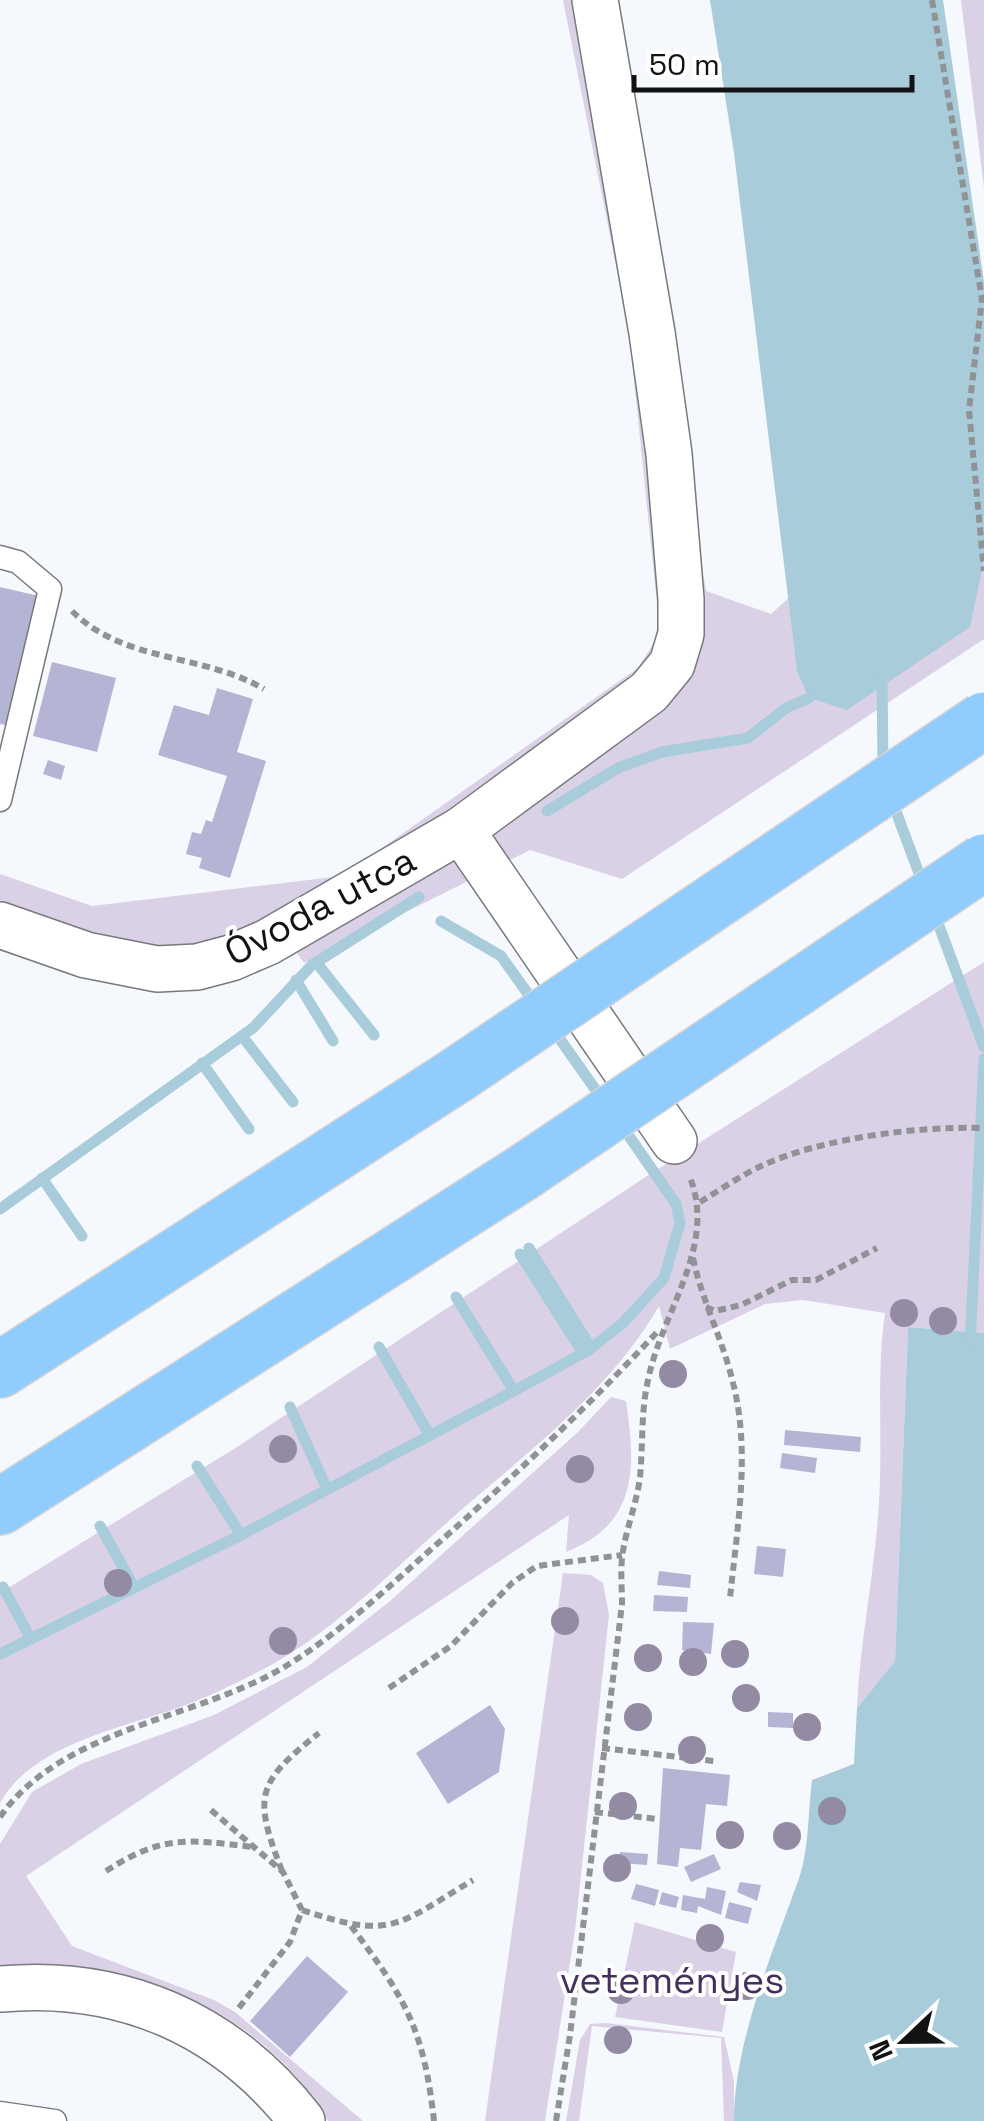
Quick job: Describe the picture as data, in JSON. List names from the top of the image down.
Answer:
{
  "streets": {
    "street": ["Óvoda utca"]
  },
  "parks": ["veteményes"],
  "scale_bar": "50 m",
  "north": "left"
}
